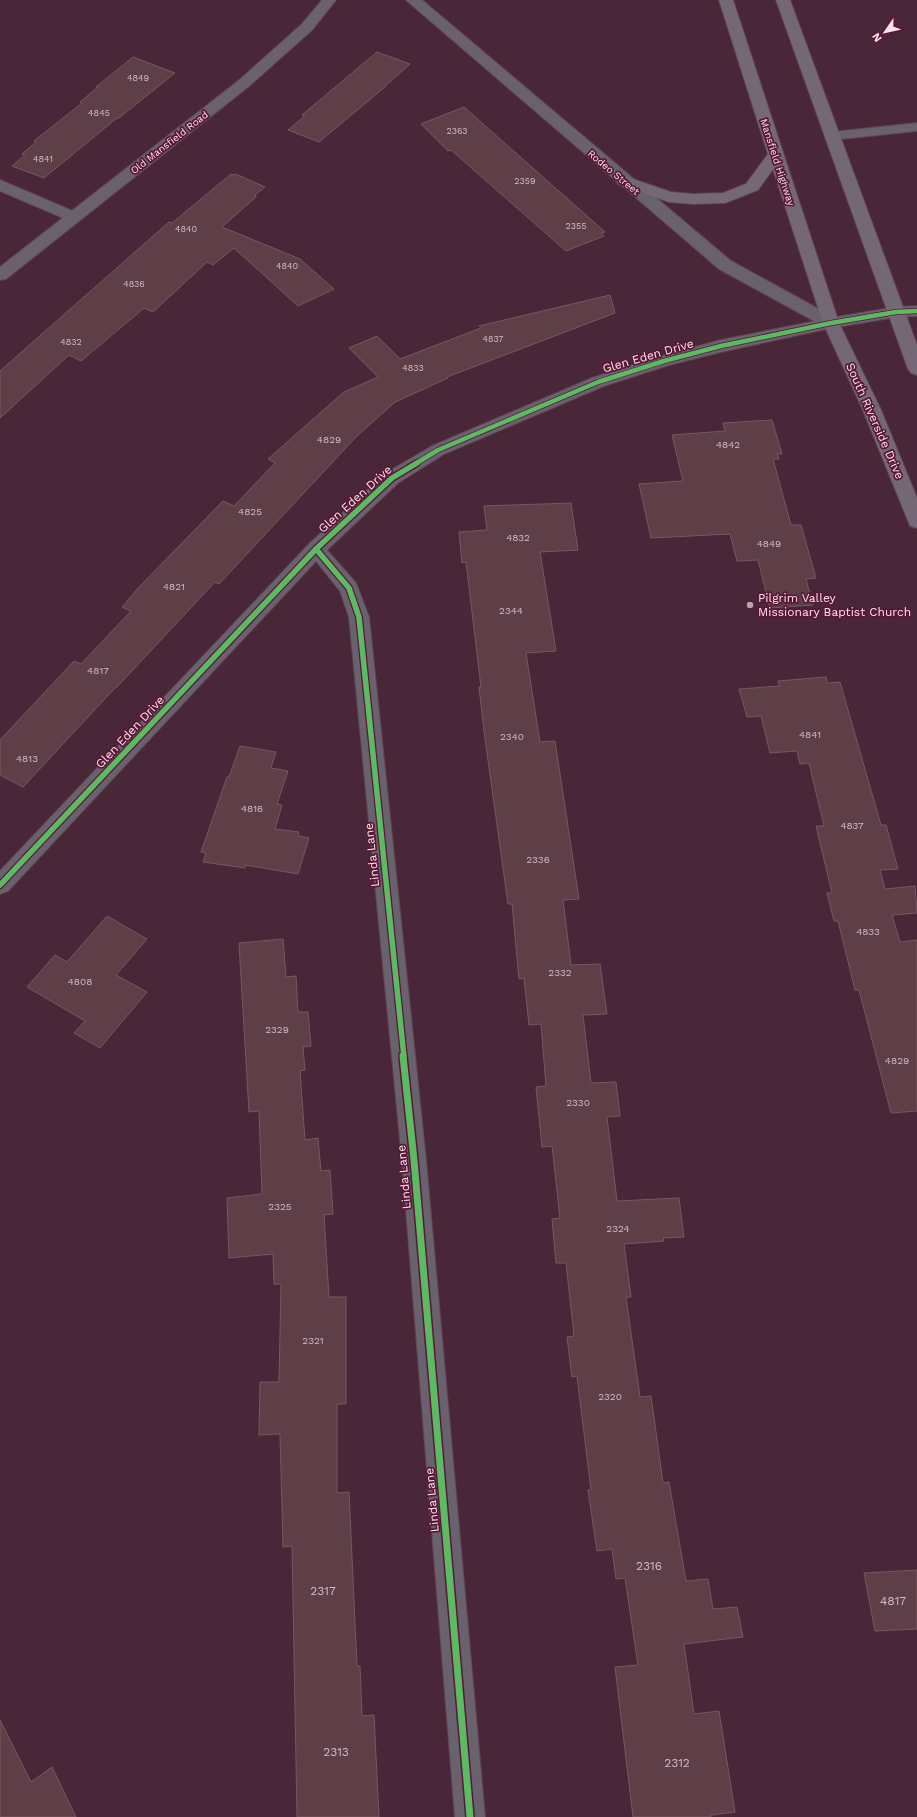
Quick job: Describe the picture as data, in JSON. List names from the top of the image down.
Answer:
{
  "streets": {
    "main road": ["Mansfield Highway", "South Riverside Drive"],
    "street": [
      "Old Mansfield Road",
      "Rodeo Street",
      "Glen Eden Drive",
      "Linda Lane"
    ]
  },
  "crossings": [
    ["Mansfield Highway", "Rodeo Street"],
    ["Mansfield Highway", "Glen Eden Drive"],
    ["Mansfield Highway", "South Riverside Drive"],
    ["Rodeo Street", "Glen Eden Drive"],
    ["Rodeo Street", "South Riverside Drive"],
    ["Glen Eden Drive", "South Riverside Drive"],
    ["Glen Eden Drive", "Linda Lane"]
  ],
  "places": ["Pilgrim Valley Missionary Baptist Church"],
  "house_numbers": [
    "4849",
    "4845",
    "2363",
    "4841",
    "2359",
    "2355",
    "4840",
    "4840",
    "4836",
    "4837",
    "4832",
    "4833",
    "4829",
    "4842",
    "4825",
    "4832",
    "4849",
    "4821",
    "2344",
    "4817",
    "4841",
    "2340",
    "4813",
    "4816",
    "4837",
    "2336",
    "4833",
    "2332",
    "4808",
    "2329",
    "4829",
    "2330",
    "2325",
    "2324",
    "2321",
    "2320",
    "2316",
    "2317",
    "4817",
    "2313",
    "2312"
  ],
  "north": "bottom left"
}
